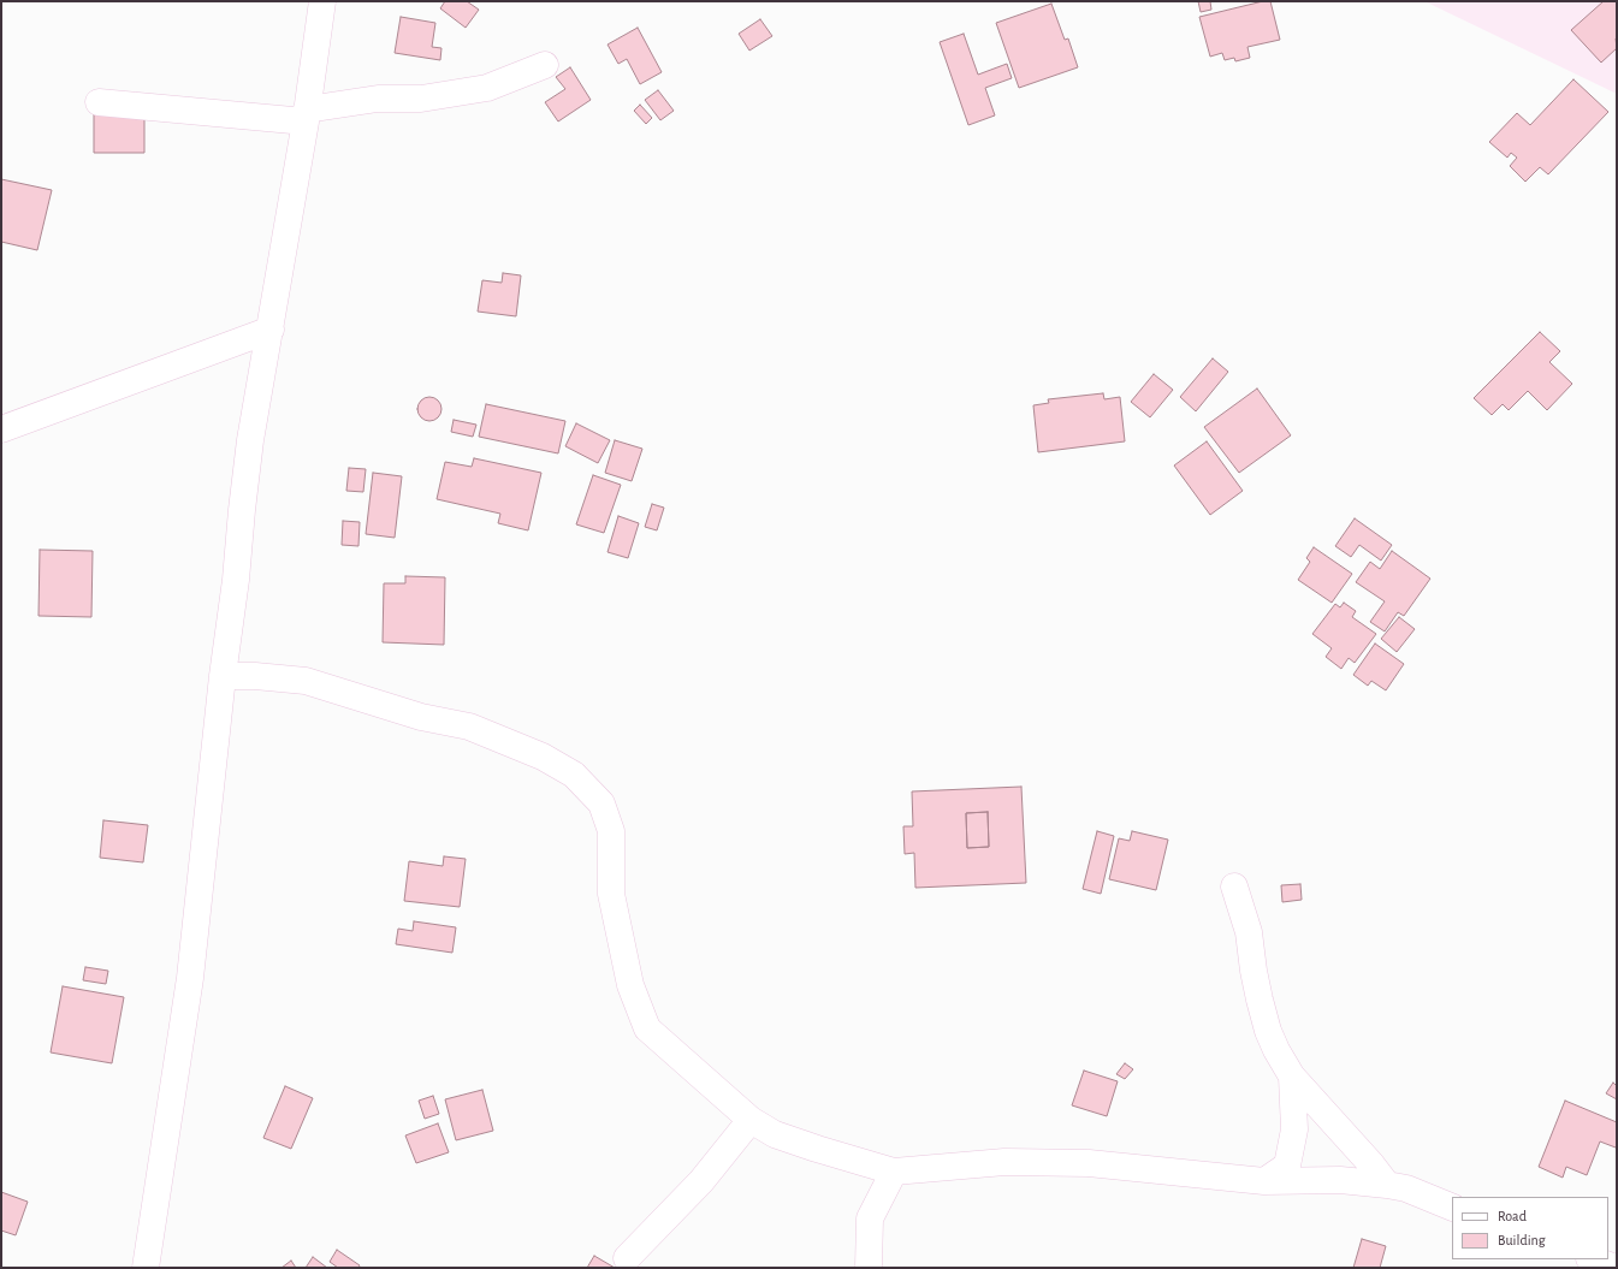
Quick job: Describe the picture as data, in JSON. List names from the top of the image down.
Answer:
{
  "legend": ["Road", "Building"]
}
